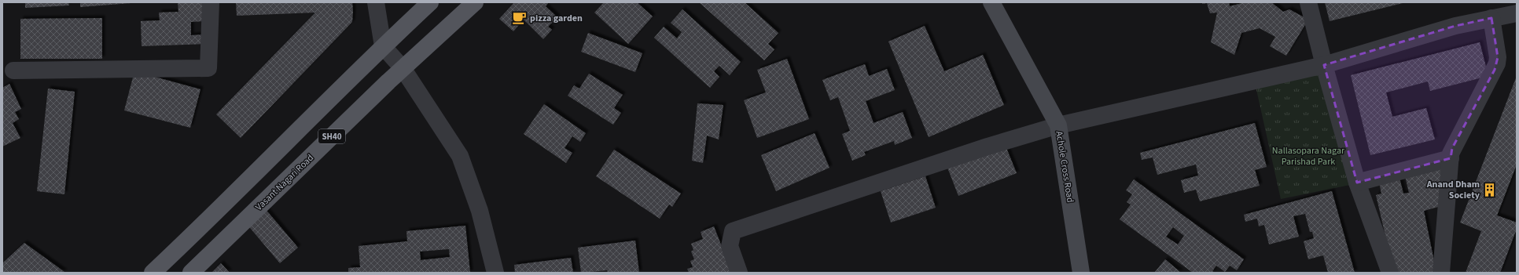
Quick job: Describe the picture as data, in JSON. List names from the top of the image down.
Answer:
{
  "streets": {
    "main road": ["SH40", "Vasant Nagari Road"],
    "street": ["Achole Cross Road"]
  },
  "parks": ["Nallasopara Nagar Parishad Park"],
  "places": {
    "cafe": ["pizza garden"],
    "building": ["Anand Dham Society"]
  }
}
